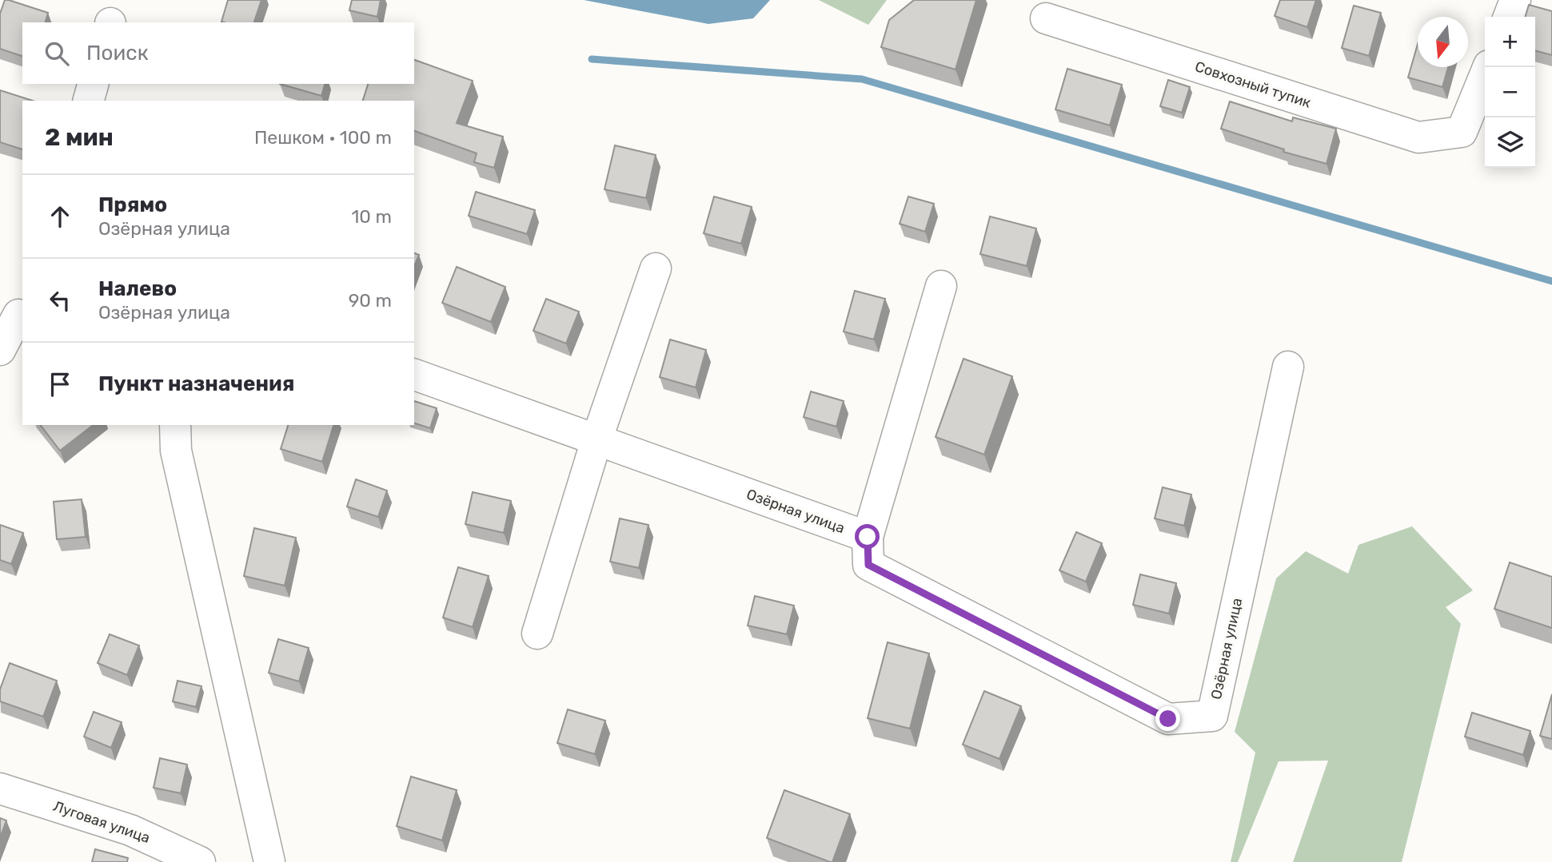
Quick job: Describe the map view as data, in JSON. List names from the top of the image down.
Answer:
{
  "streets": {
    "street": ["Совхозный тупик", "Озёрная улица", "Луговая улица"]
  },
  "north": "bottom",
  "page": {
    "map_buttons": ["+", "−"],
    "search": "Поиск",
    "heading": ["2 мин", "Пешком · 100 m"],
    "list": [
      ["Прямо", "Озёрная улица", "10 m"],
      ["Налево", "Озёрная улица", "90 m"],
      "Пункт назначения"
    ]
  }
}
